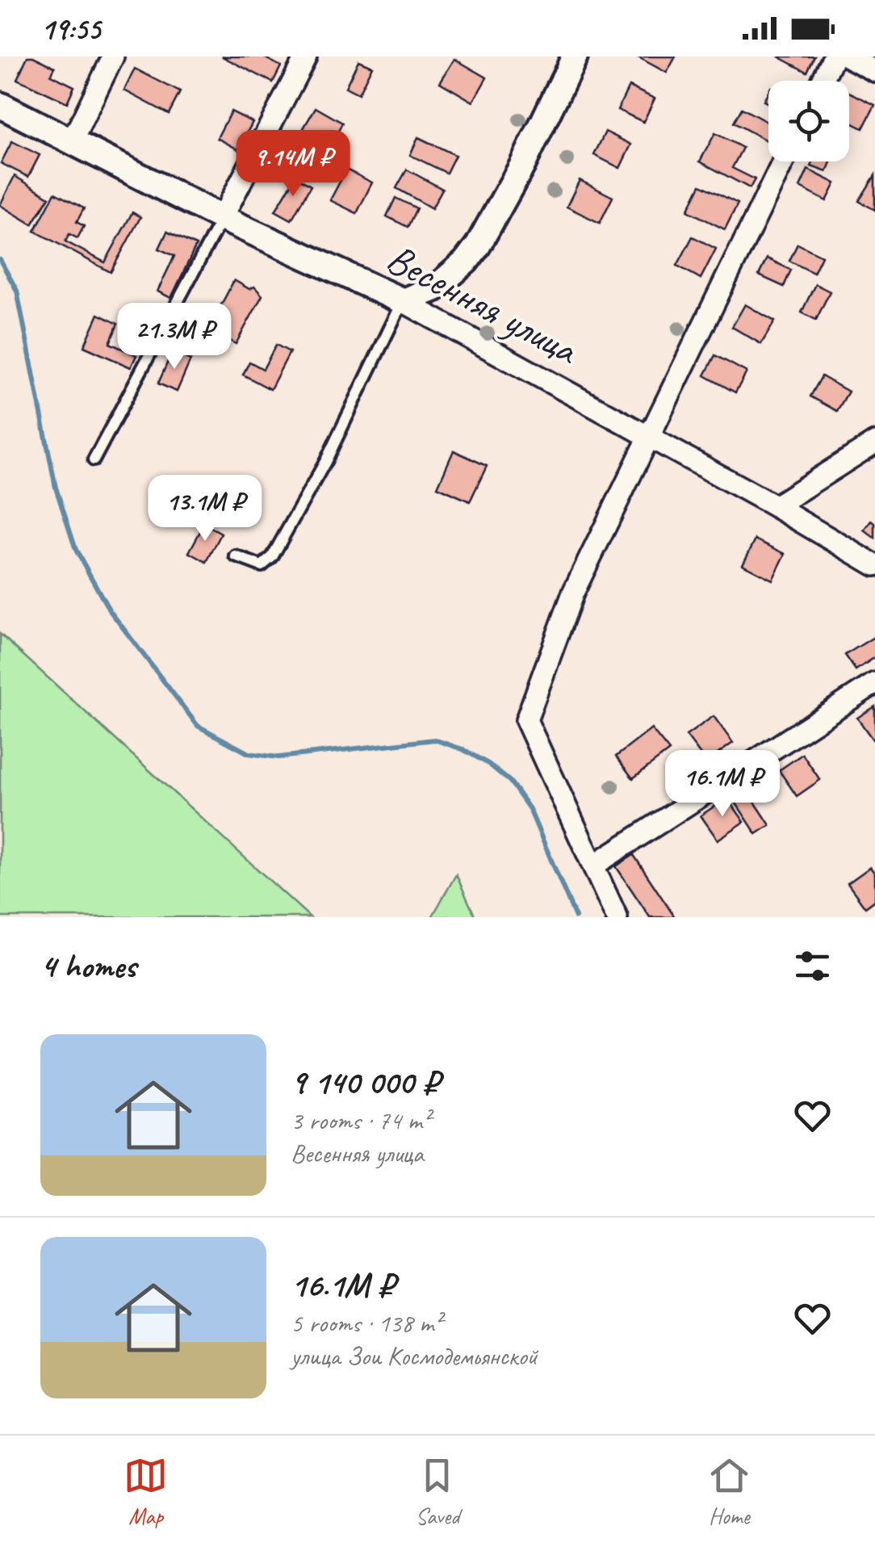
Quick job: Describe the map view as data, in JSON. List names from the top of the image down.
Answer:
{
  "streets": {
    "street": ["Весенняя улица"]
  },
  "page": {
    "status": "19:55",
    "price": [
      "9.14M ₽",
      "21.3M ₽",
      "13.1M ₽",
      "16.1M ₽"
    ],
    "heading": "4 homes",
    "list": [
      {
        "name": "9 140 000 ₽",
        "note": "3 rooms · 74 m² · Весенняя улица"
      },
      {
        "name": "16.1M ₽",
        "note": "5 rooms · 138 m² · улица Зои Космодемьянской"
      }
    ],
    "tabs": ["Map", "Saved", "Home"]
  }
}
